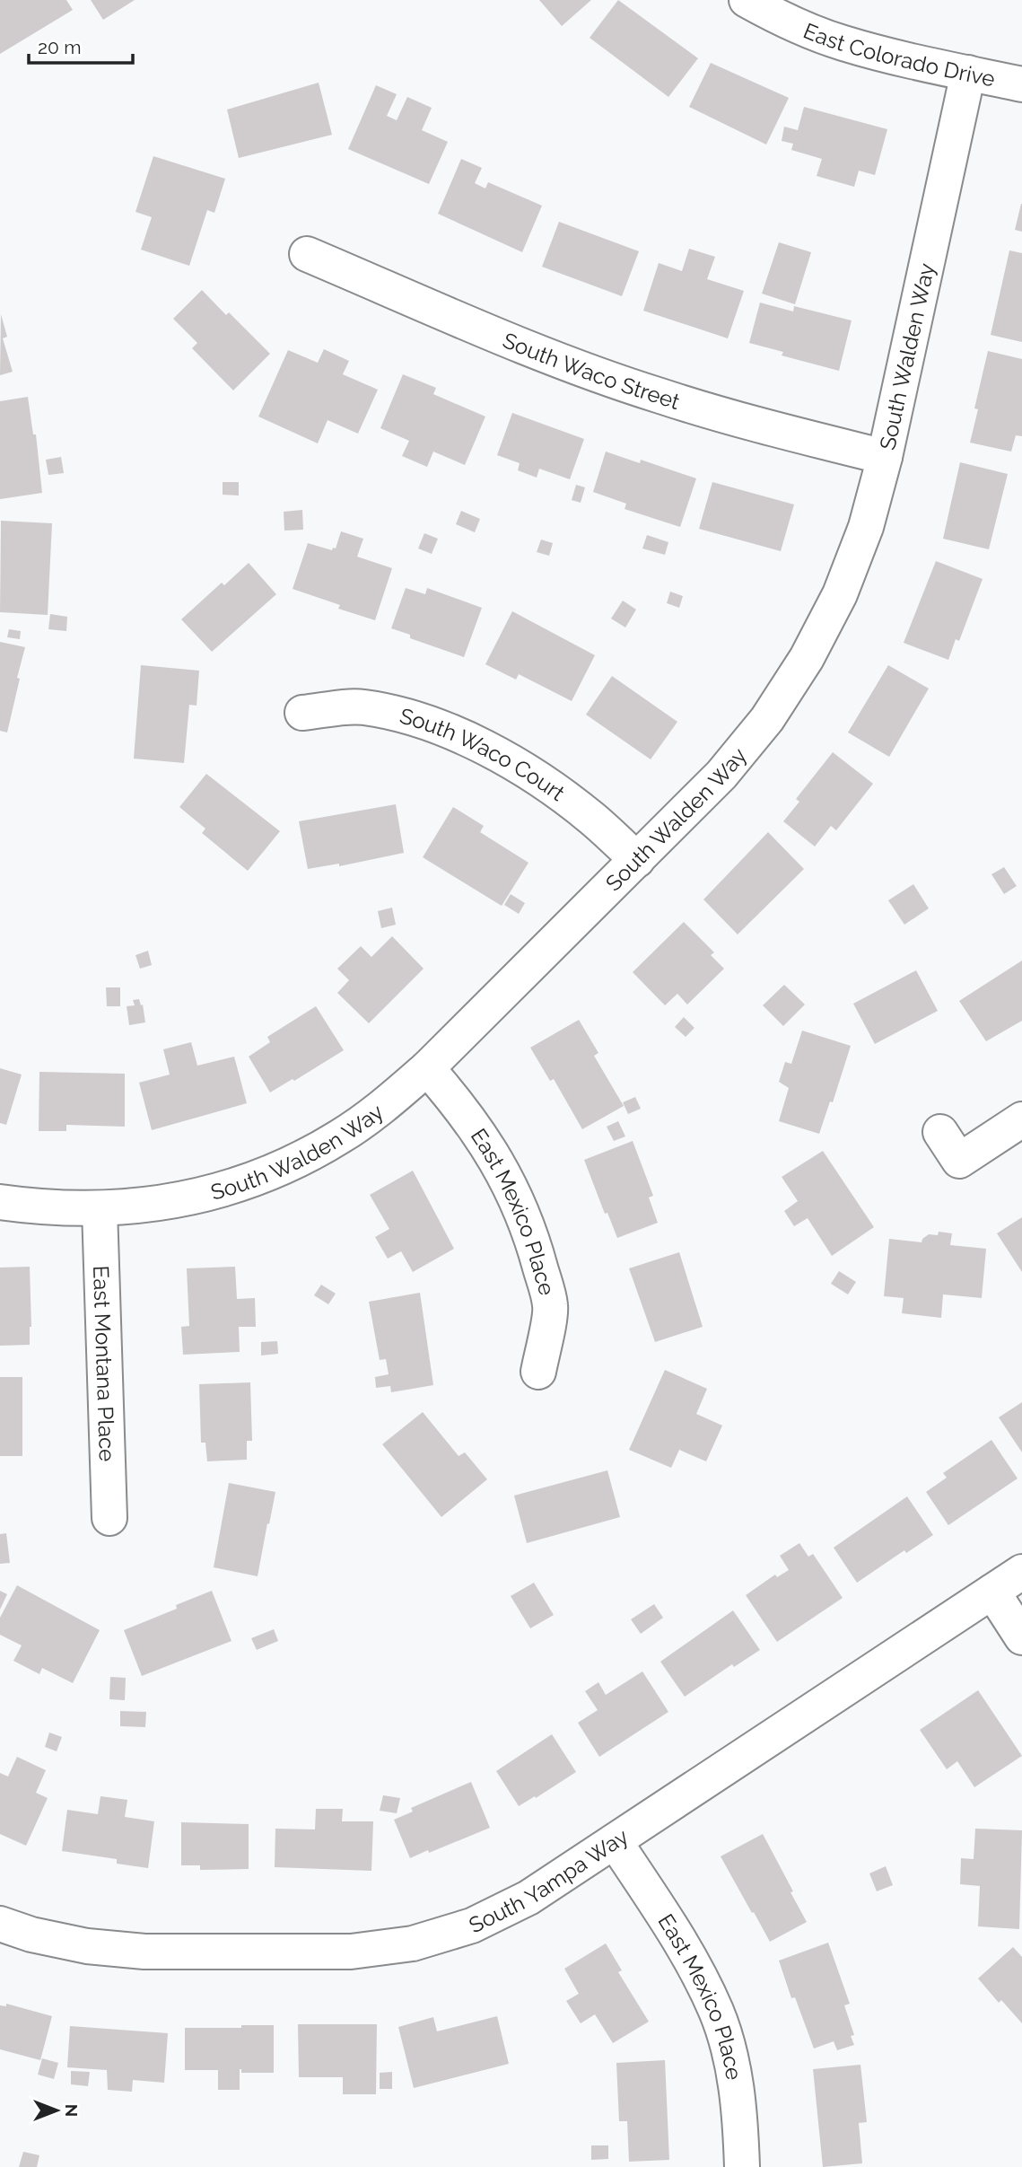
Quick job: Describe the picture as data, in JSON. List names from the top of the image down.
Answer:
{
  "streets": {
    "street": [
      "East Colorado Drive",
      "South Walden Way",
      "South Waco Street",
      "South Waco Court",
      "East Mexico Place",
      "East Montana Place",
      "South Yampa Way"
    ]
  },
  "crossings": [
    ["East Colorado Drive", "South Walden Way"],
    ["South Walden Way", "South Waco Street"],
    ["South Walden Way", "South Waco Court"],
    ["South Walden Way", "East Mexico Place"],
    ["South Walden Way", "East Montana Place"],
    ["East Mexico Place", "South Yampa Way"]
  ],
  "scale_bar": "20 m",
  "north": "right"
}
